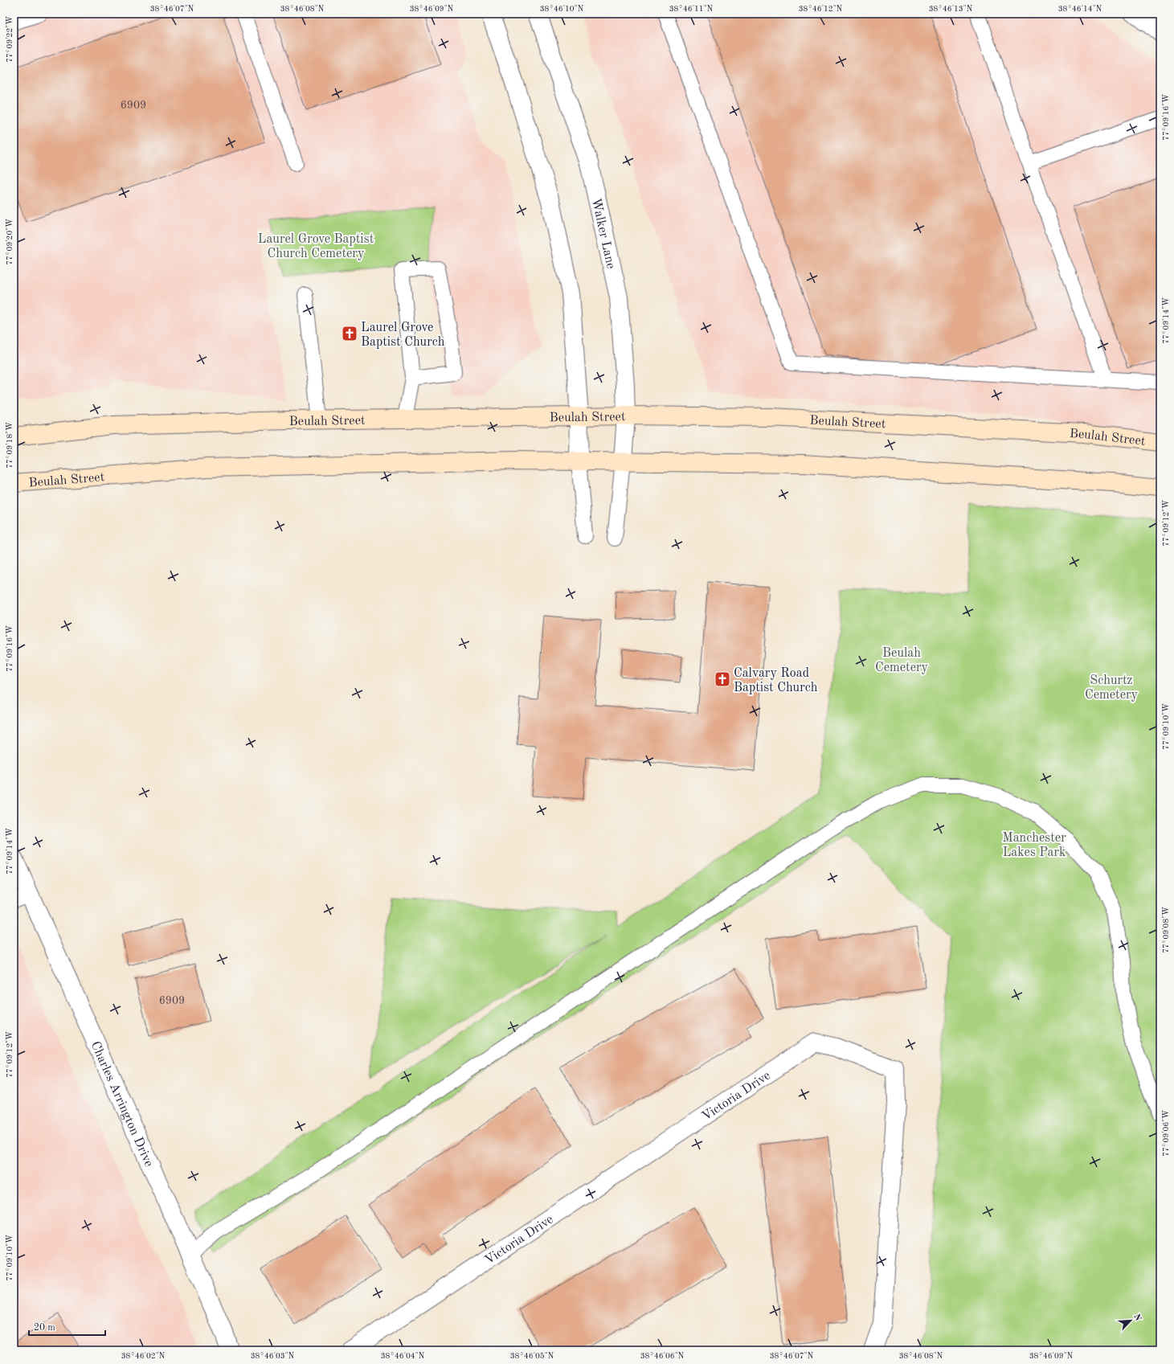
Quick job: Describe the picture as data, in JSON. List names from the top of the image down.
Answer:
{
  "streets": {
    "main road": ["Beulah Street"],
    "street": ["Walker Lane", "Victoria Drive", "Charles Arrington Drive"]
  },
  "crossings": [
    ["Walker Lane", "Beulah Street"]
  ],
  "parks": [
    "Laurel Grove Baptist Church Cemetery",
    "Beulah Cemetery",
    "Schurtz Cemetery",
    "Manchester Lakes Park"
  ],
  "places": {
    "church": ["Laurel Grove Baptist Church", "Calvary Road Baptist Church"]
  },
  "house_numbers": ["6909", "6909"],
  "scale_bar": "20 m",
  "north": "top right",
  "coordinates": [
    "38°46'07\"N",
    "38°46'08\"N",
    "38°46'09\"N",
    "38°46'10\"N",
    "38°46'11\"N",
    "38°46'12\"N",
    "38°46'13\"N",
    "38°46'14\"N",
    "77°09'22\"W",
    "77°09'16\"W",
    "77°09'20\"W",
    "77°09'14\"W",
    "77°09'18\"W",
    "77°09'12\"W",
    "77°09'10\"W",
    "77°09'08\"W",
    "77°09'06\"W",
    "38°46'02\"N",
    "38°46'03\"N",
    "38°46'04\"N",
    "38°46'05\"N",
    "38°46'06\"N"
  ]
}
